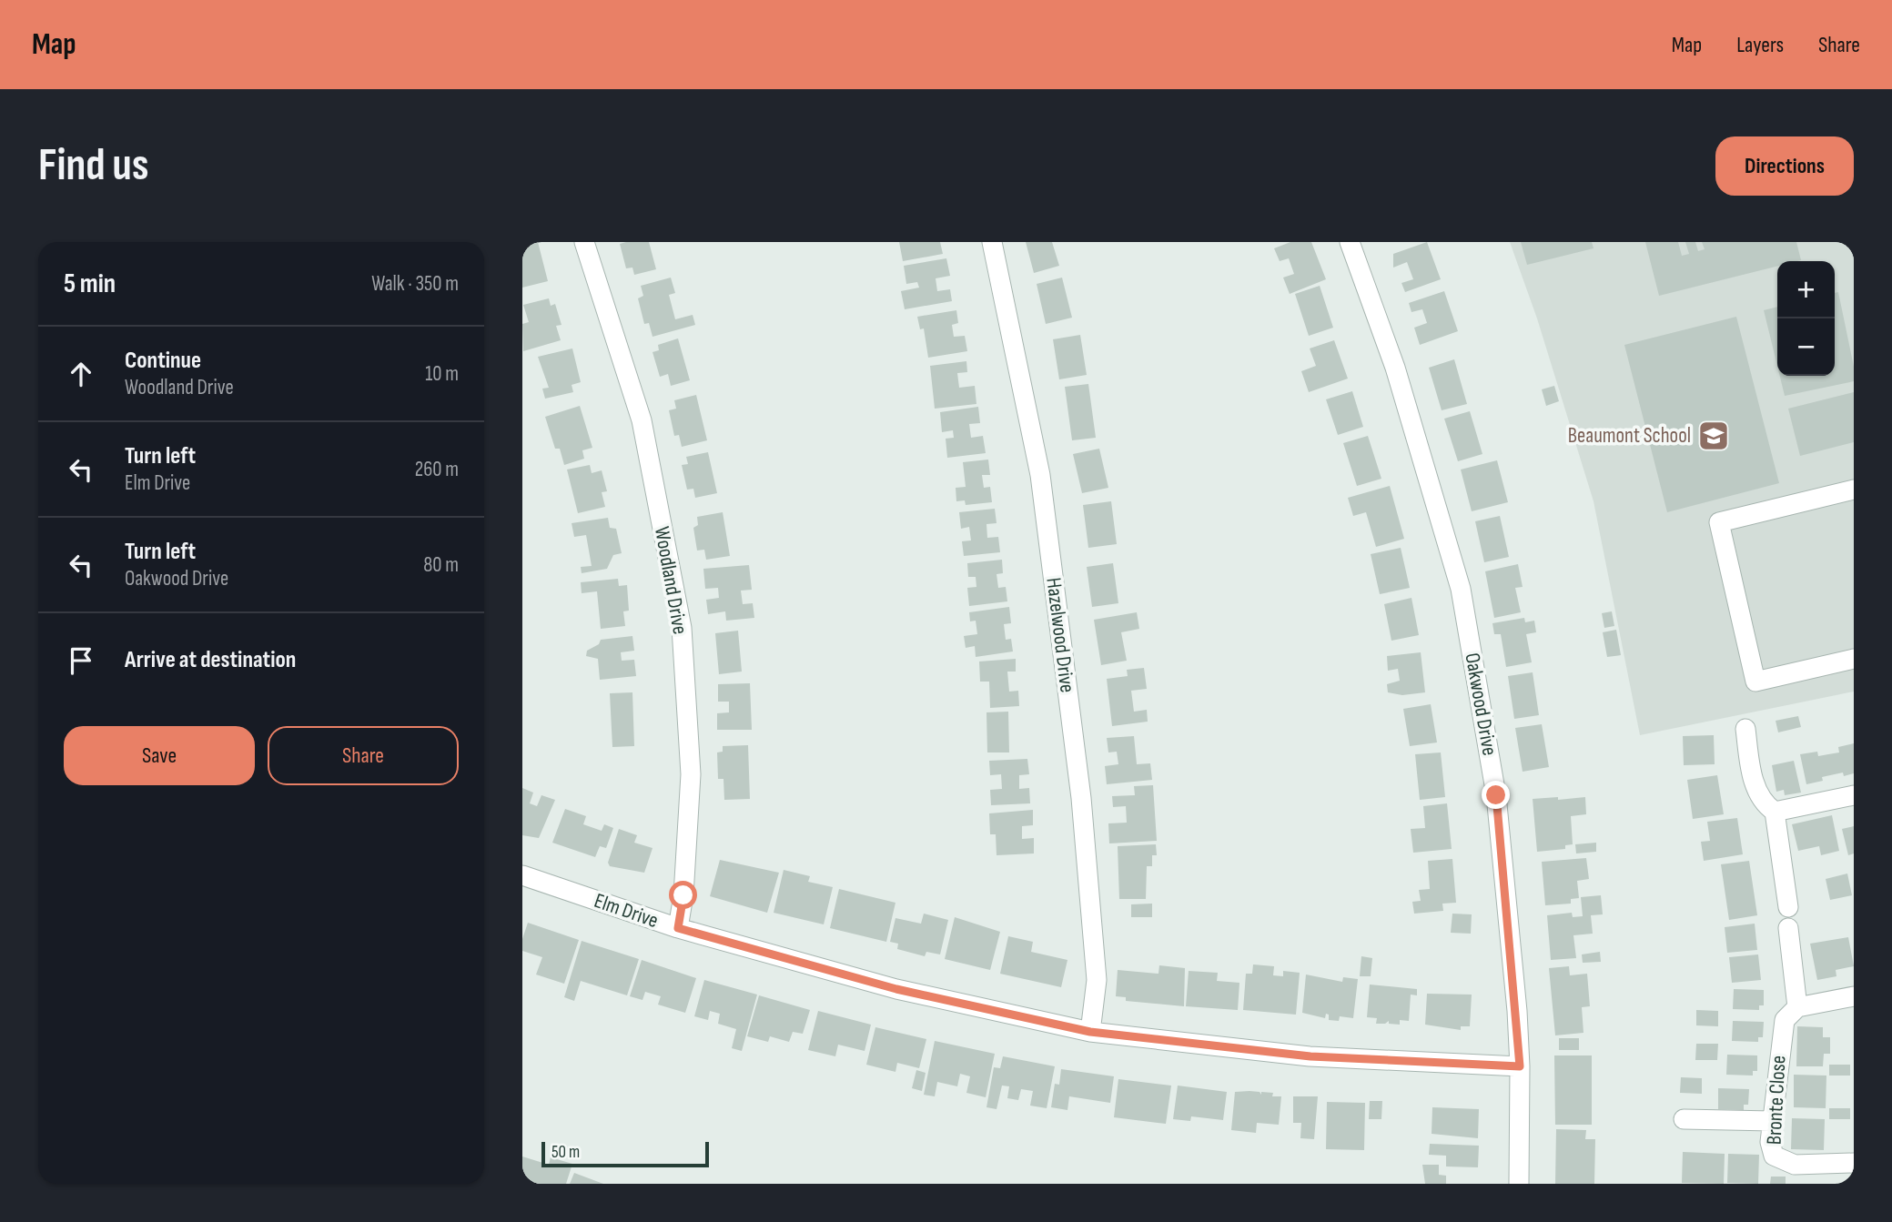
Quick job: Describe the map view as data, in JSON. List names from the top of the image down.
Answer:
{
  "streets": {
    "street": [
      "Woodland Drive",
      "Hazelwood Drive",
      "Oakwood Drive",
      "Elm Drive",
      "Bronte Close"
    ]
  },
  "crossings": [
    ["Woodland Drive", "Elm Drive"],
    ["Hazelwood Drive", "Elm Drive"],
    ["Oakwood Drive", "Elm Drive"]
  ],
  "places": {
    "school or university": ["Beaumont School"]
  },
  "scale_bar": "50 m",
  "page": {
    "header": "Map",
    "nav": ["Map", "Layers", "Share"],
    "buttons": [
      "Directions",
      ["Save", "Share"]
    ],
    "title": "Find us",
    "heading": ["5 min", "Walk · 350 m"],
    "map_buttons": ["+", "−"],
    "list": [
      ["Continue", "Woodland Drive", "10 m"],
      ["Turn left", "Elm Drive", "260 m"],
      ["Turn left", "Oakwood Drive", "80 m"],
      "Arrive at destination"
    ],
    "scale": "50 m"
  }
}
